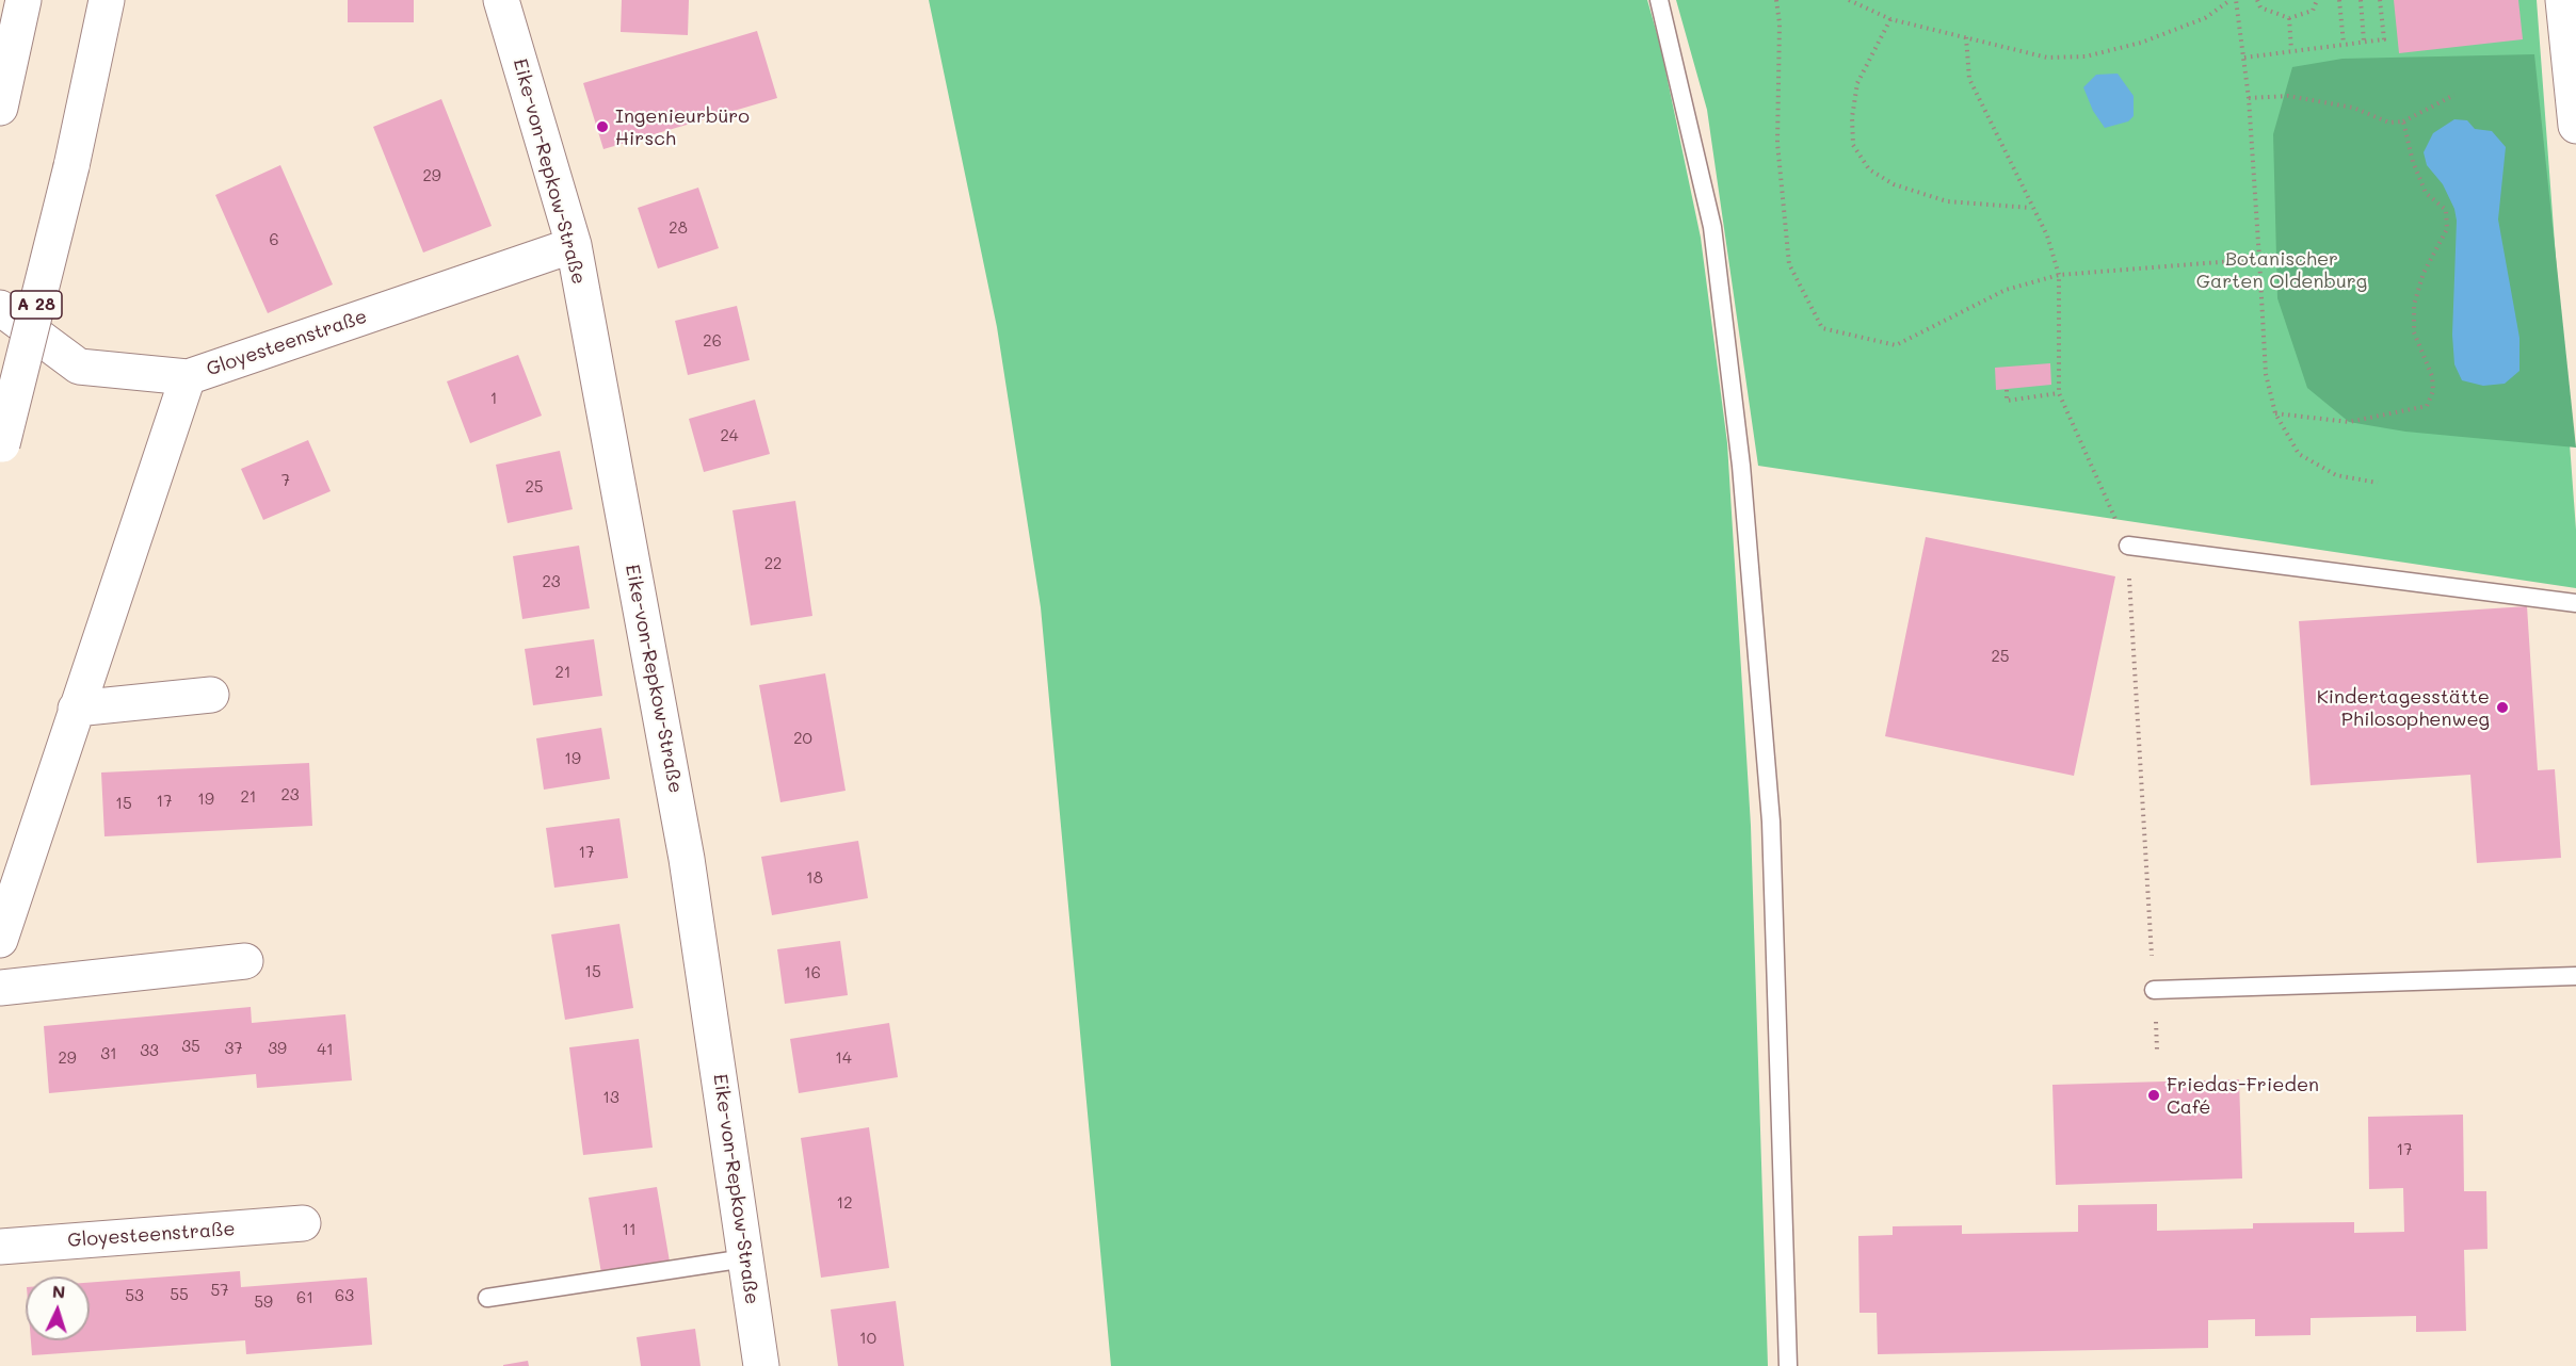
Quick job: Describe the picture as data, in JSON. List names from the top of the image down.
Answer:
{
  "streets": {
    "main road": ["Eike-von-Repkow-Straße", "A 28", "Gloyesteenstraße"]
  },
  "crossings": [
    ["Eike-von-Repkow-Straße", "Gloyesteenstraße"]
  ],
  "parks": ["Botanischer Garten Oldenburg"],
  "places": ["Ingenieurbüro Hirsch", "Kindertagesstätte Philosophenweg", "Friedas-Frieden Café"],
  "house_numbers": [
    "29",
    "28",
    "6",
    "26",
    "1",
    "24",
    "7",
    "25",
    "22",
    "23",
    "25",
    "21",
    "20",
    "19",
    "23",
    "21",
    "19",
    "17",
    "15",
    "17",
    "18",
    "15",
    "16",
    "35",
    "37",
    "39",
    "41",
    "33",
    "31",
    "29",
    "14",
    "13",
    "17",
    "12",
    "11",
    "57",
    "55",
    "53",
    "63",
    "61",
    "59",
    "10"
  ],
  "north": "top"
}
